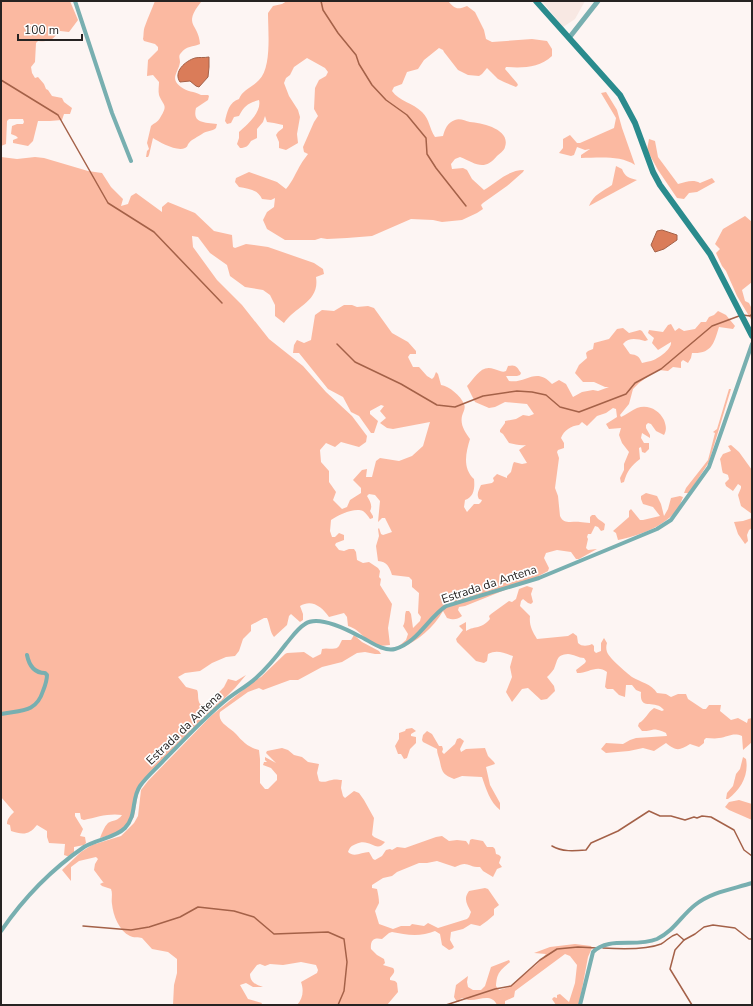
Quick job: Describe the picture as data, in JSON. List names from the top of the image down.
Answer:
{
  "streets": {
    "street": ["Estrada da Antena"]
  },
  "scale_bar": "100 m"
}
